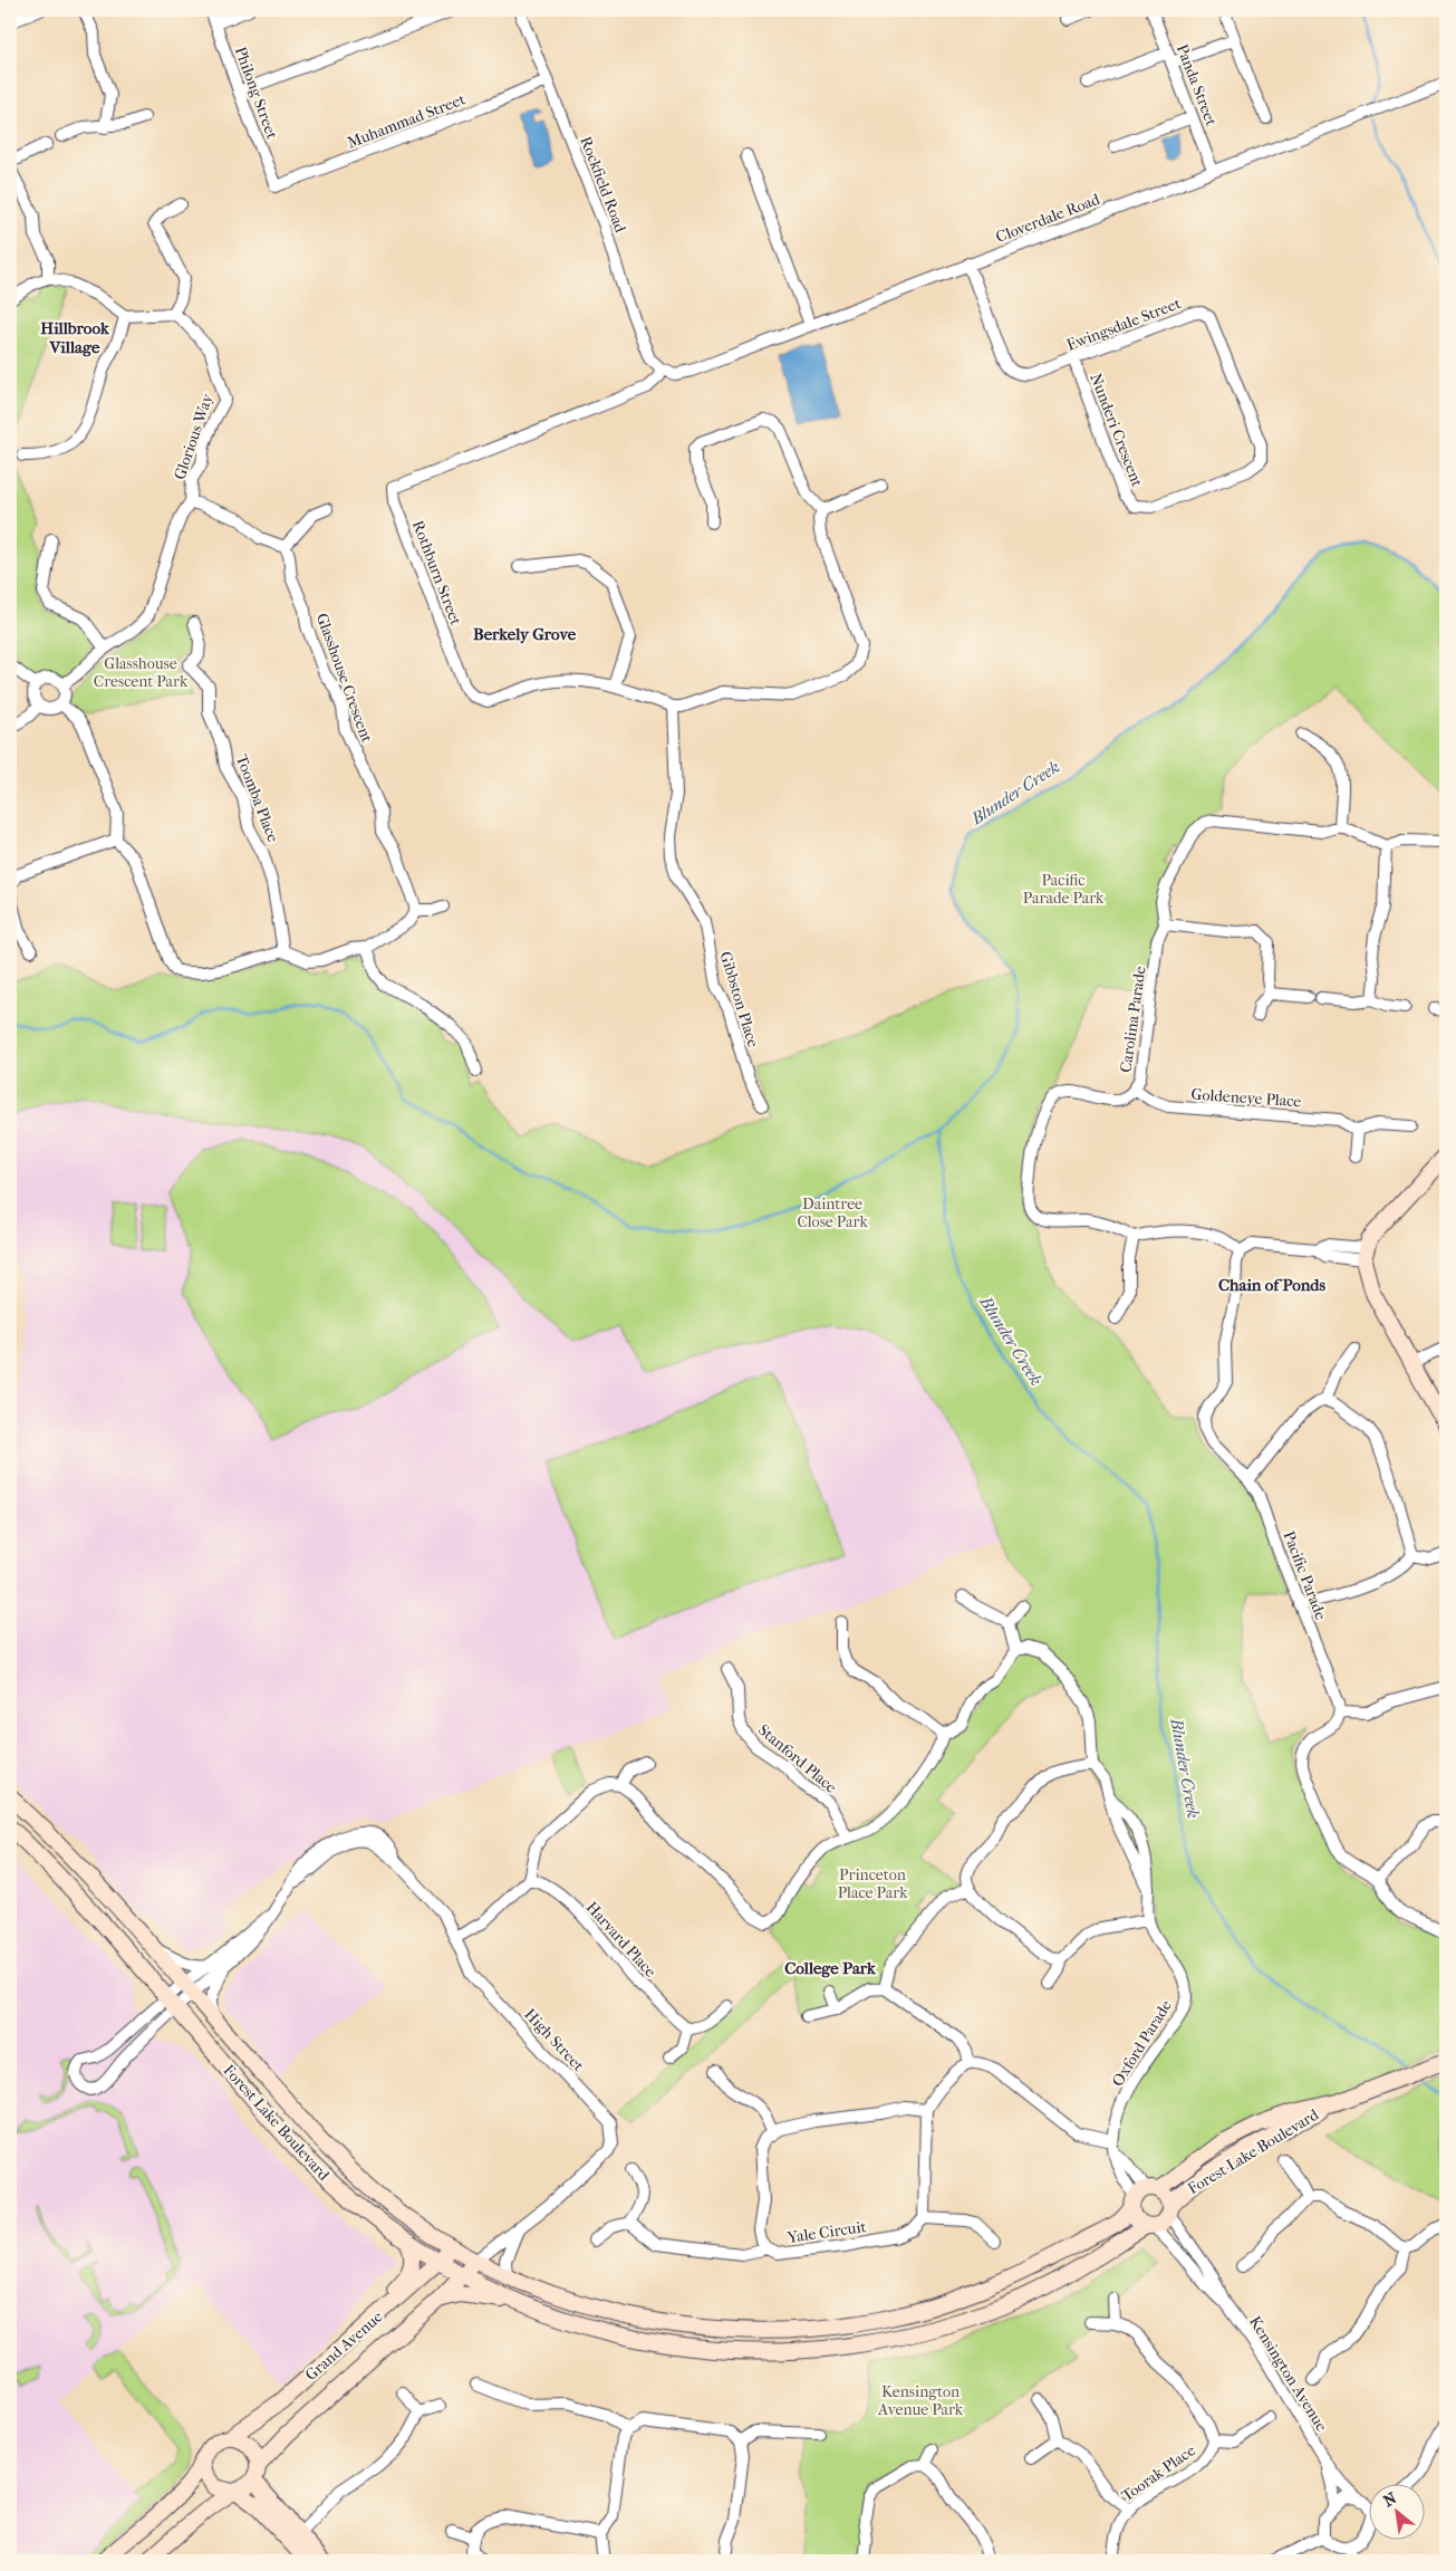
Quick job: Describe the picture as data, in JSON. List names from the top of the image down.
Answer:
{
  "streets": {
    "main road": ["Forest Lake Boulevard", "Grand Avenue"],
    "street": [
      "Panda Street",
      "Philong Street",
      "Muhammad Street",
      "Rockfield Road",
      "Cloverdale Road",
      "Ewingsdale Street",
      "Nunderi Crescent",
      "Glorious Way",
      "Rothburn Street",
      "Glasshouse Crescent",
      "Toomba Place",
      "Gibbston Place",
      "Carolina Parade",
      "Goldeneye Place",
      "Pacific Parade",
      "Stanford Place",
      "Harvard Place",
      "High Street",
      "Oxford Parade",
      "Yale Circuit",
      "Kensington Avenue",
      "Toorak Place"
    ]
  },
  "crossings": [
    ["Panda Street", "Cloverdale Road"],
    ["Philong Street", "Muhammad Street"],
    ["Muhammad Street", "Rockfield Road"],
    ["Rockfield Road", "Cloverdale Road"],
    ["Rockfield Road", "Rothburn Street"],
    ["Cloverdale Road", "Ewingsdale Street"],
    ["Cloverdale Road", "Rothburn Street"],
    ["Ewingsdale Street", "Nunderi Crescent"],
    ["Rothburn Street", "Gibbston Place"],
    ["Carolina Parade", "Goldeneye Place"],
    ["High Street", "Forest Lake Boulevard"],
    ["High Street", "Grand Avenue"],
    ["Oxford Parade", "Forest Lake Boulevard"],
    ["Oxford Parade", "Kensington Avenue"],
    ["Forest Lake Boulevard", "Grand Avenue"],
    ["Forest Lake Boulevard", "Kensington Avenue"]
  ],
  "districts": [
    "Hillbrook Village",
    "Berkely Grove",
    "Chain of Ponds",
    "College Park"
  ],
  "water": ["Blunder Creek"],
  "parks": [
    "Glasshouse Crescent Park",
    "Pacific Parade Park",
    "Daintree Close Park",
    "Princeton Place Park",
    "Kensington Avenue Park"
  ],
  "north": "top left"
}
